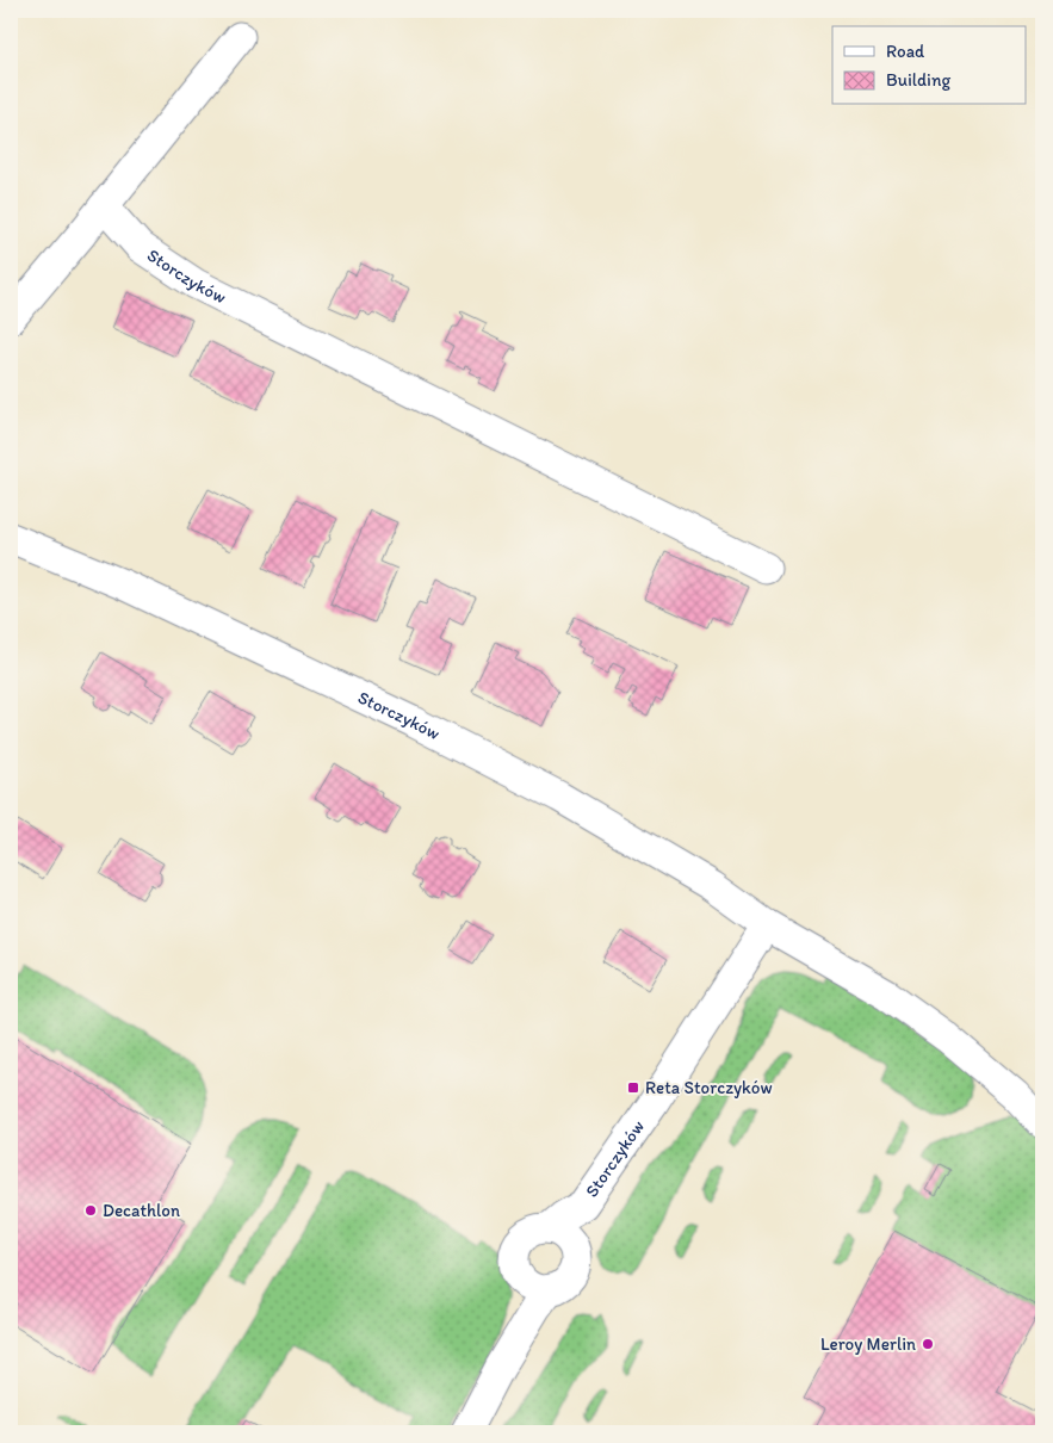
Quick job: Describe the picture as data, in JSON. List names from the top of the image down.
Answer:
{
  "streets": {
    "street": ["Storczyków"]
  },
  "places": {
    "transit": ["Reta Storczyków"],
    "other": ["Decathlon", "Leroy Merlin"]
  },
  "legend": ["Road", "Building"]
}
